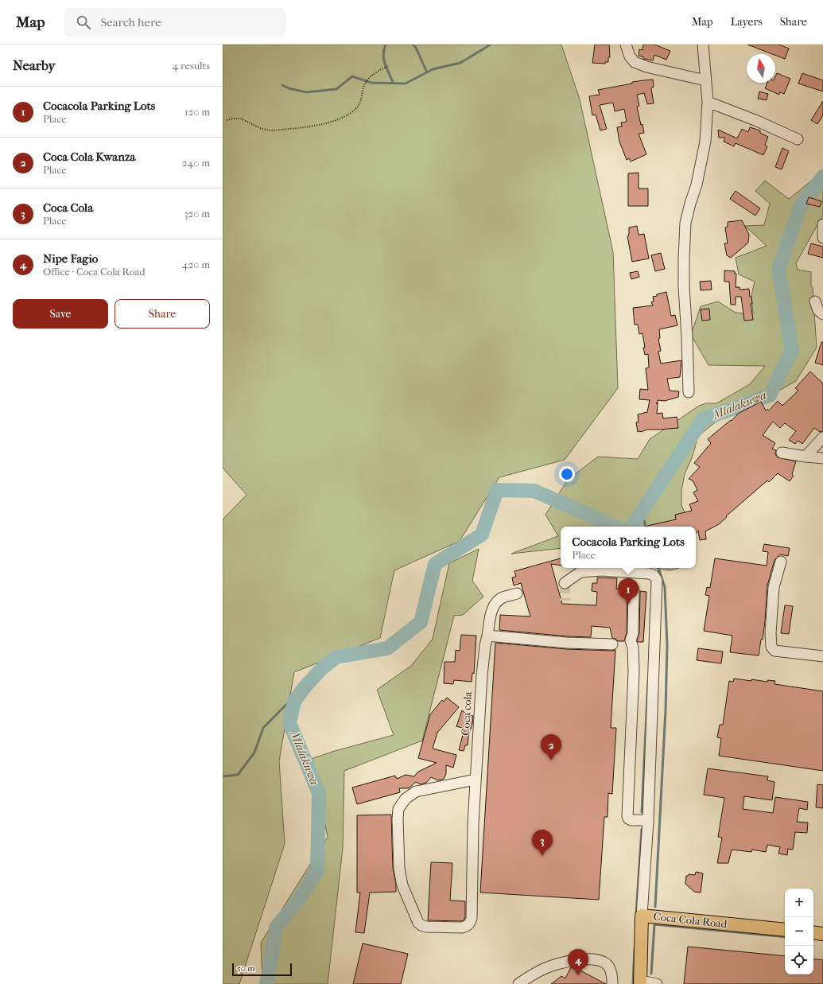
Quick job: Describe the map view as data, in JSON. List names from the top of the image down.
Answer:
{
  "streets": {
    "main road": ["Coca Cola Road"],
    "street": ["Coca cola"]
  },
  "water": ["Mlalakuwa"],
  "scale_bar": "50 m",
  "north": "top",
  "page": {
    "header": "Map",
    "search": "Search here",
    "nav": ["Map", "Layers", "Share"],
    "heading": ["Nearby", "4 results"],
    "list": [
      {
        "mark": "1",
        "name": "Cocacola Parking Lots",
        "note": "Place",
        "value": "120 m"
      },
      {
        "mark": "2",
        "name": "Coca Cola Kwanza",
        "note": "Place",
        "value": "240 m"
      },
      {
        "mark": "3",
        "name": "Coca Cola",
        "note": "Place",
        "value": "320 m"
      },
      {
        "mark": "4",
        "name": "Nipe Fagio",
        "note": "Office · Coca Cola Road",
        "value": "420 m"
      }
    ],
    "buttons": ["Save", "Share"],
    "popup": ["Cocacola Parking Lots", "Place"],
    "pins": [
      "1",
      "2",
      "3",
      "4"
    ],
    "map_buttons": ["+", "−"],
    "scale": "50 m"
  }
}
